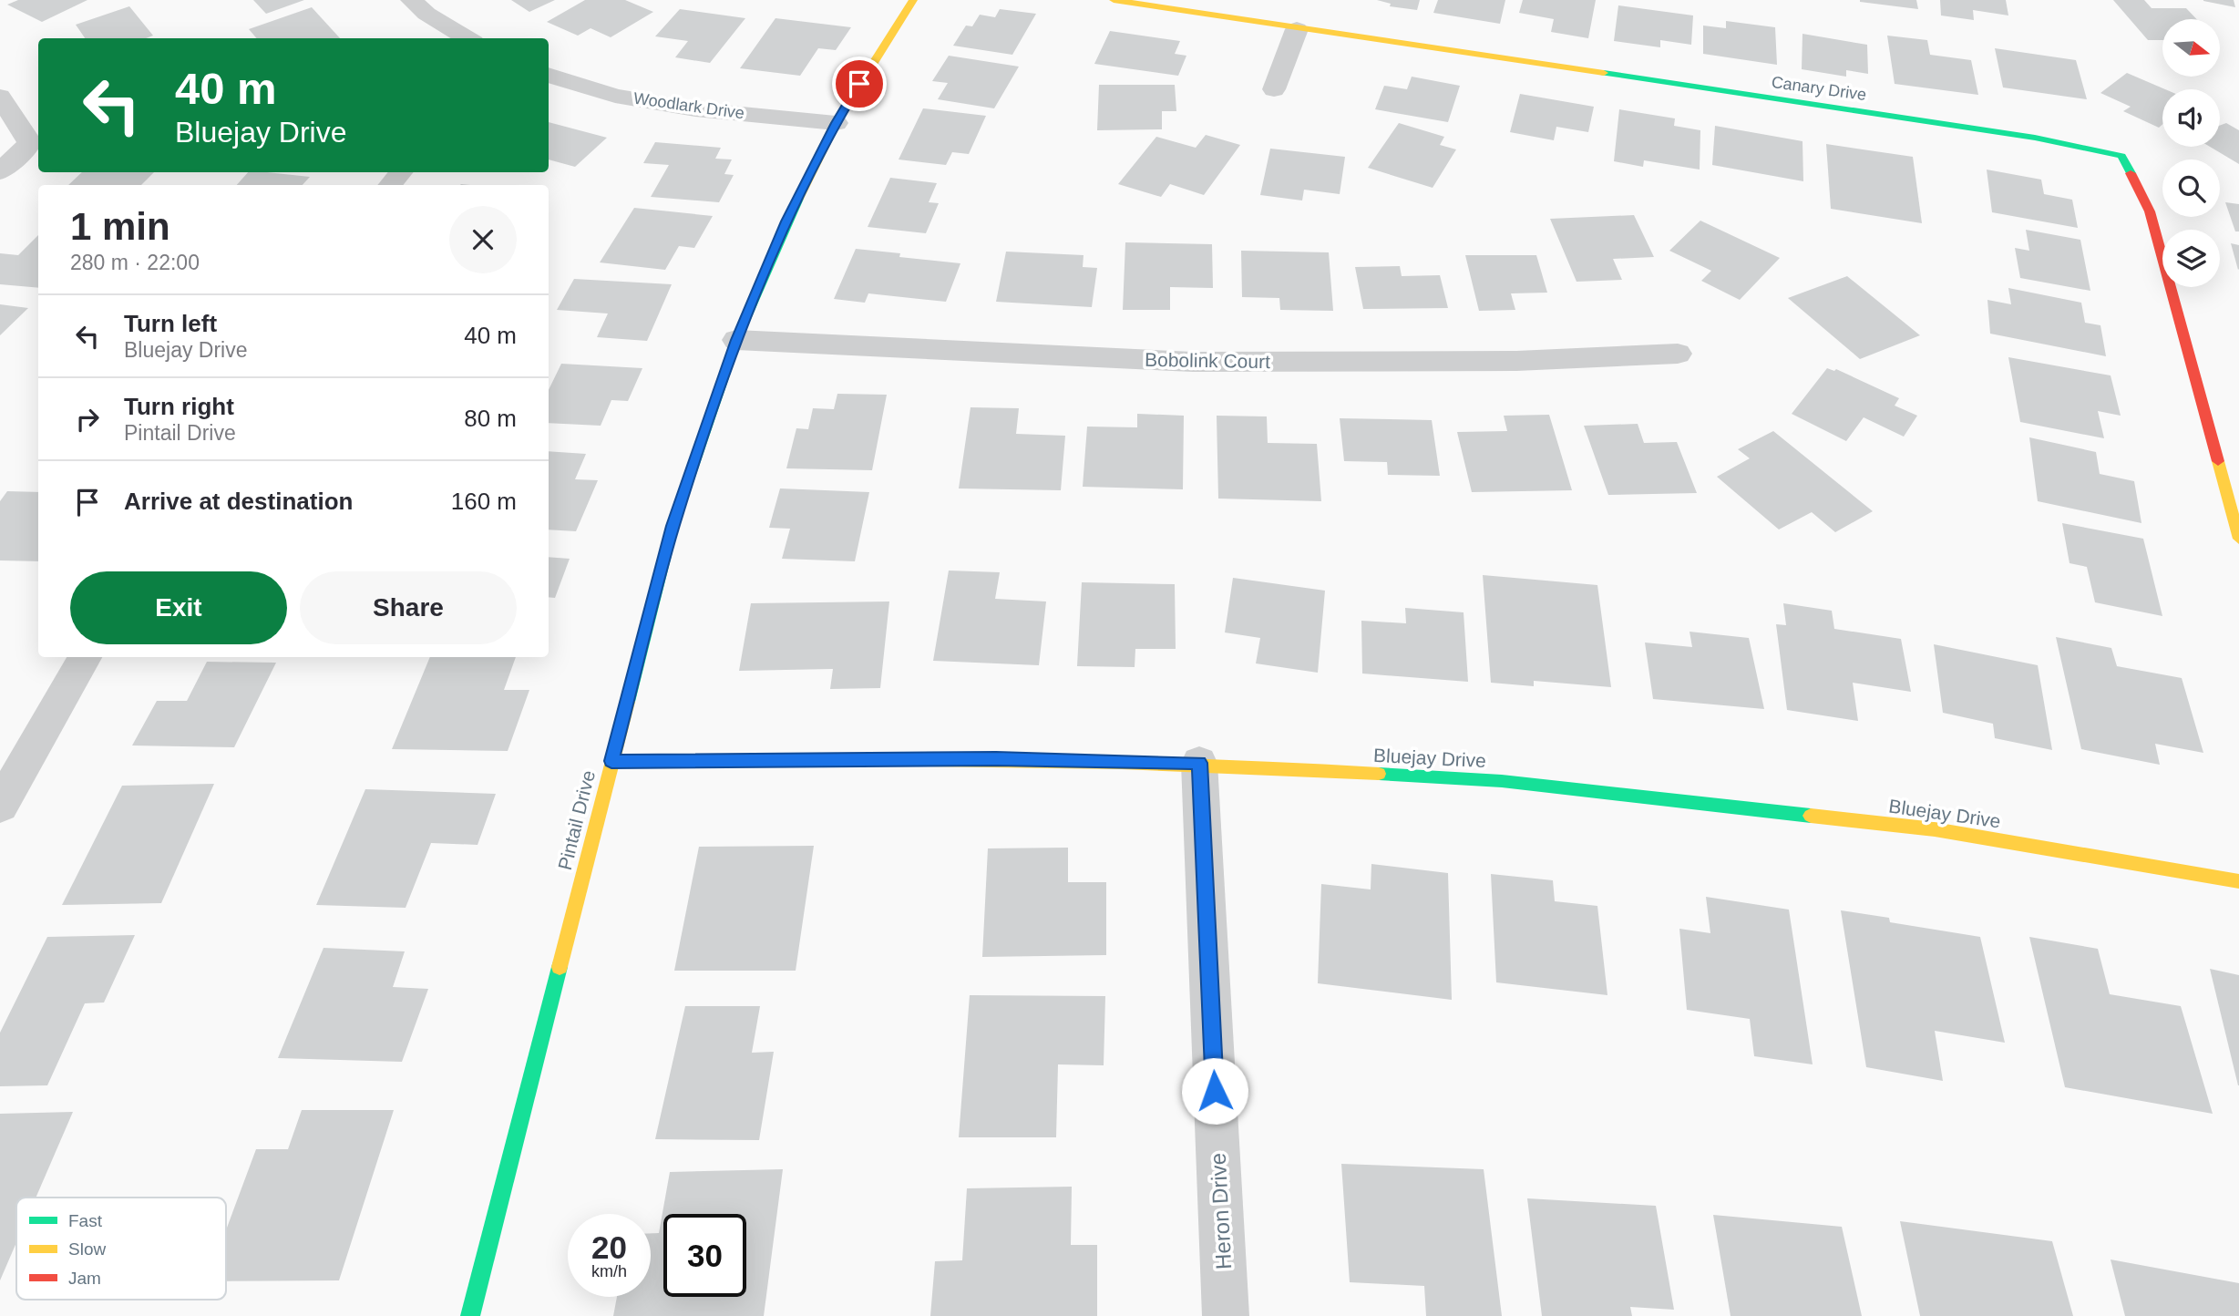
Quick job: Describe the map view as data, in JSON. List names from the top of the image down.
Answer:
{
  "streets": {
    "street": [
      "Canary Drive",
      "Woodlark Drive",
      "Bobolink Court",
      "Bluejay Drive",
      "Pintail Drive",
      "Heron Drive"
    ]
  },
  "crossings": [
    ["Woodlark Drive", "Pintail Drive"],
    ["Bobolink Court", "Pintail Drive"],
    ["Bluejay Drive", "Pintail Drive"],
    ["Bluejay Drive", "Heron Drive"]
  ],
  "legend": ["Fast", "Slow", "Jam"],
  "north": "right",
  "page": {
    "turn": ["40 m", "Bluejay Drive"],
    "heading": ["1 min", "280 m · 22:00"],
    "list": [
      {
        "name": "Turn left",
        "note": "Bluejay Drive",
        "value": "40 m"
      },
      {
        "name": "Turn right",
        "note": "Pintail Drive",
        "value": "80 m"
      },
      {
        "name": "Arrive at destination",
        "value": "160 m"
      }
    ],
    "buttons": ["Exit", "Share"],
    "speed": "20 km/h",
    "limit": "30"
  }
}
